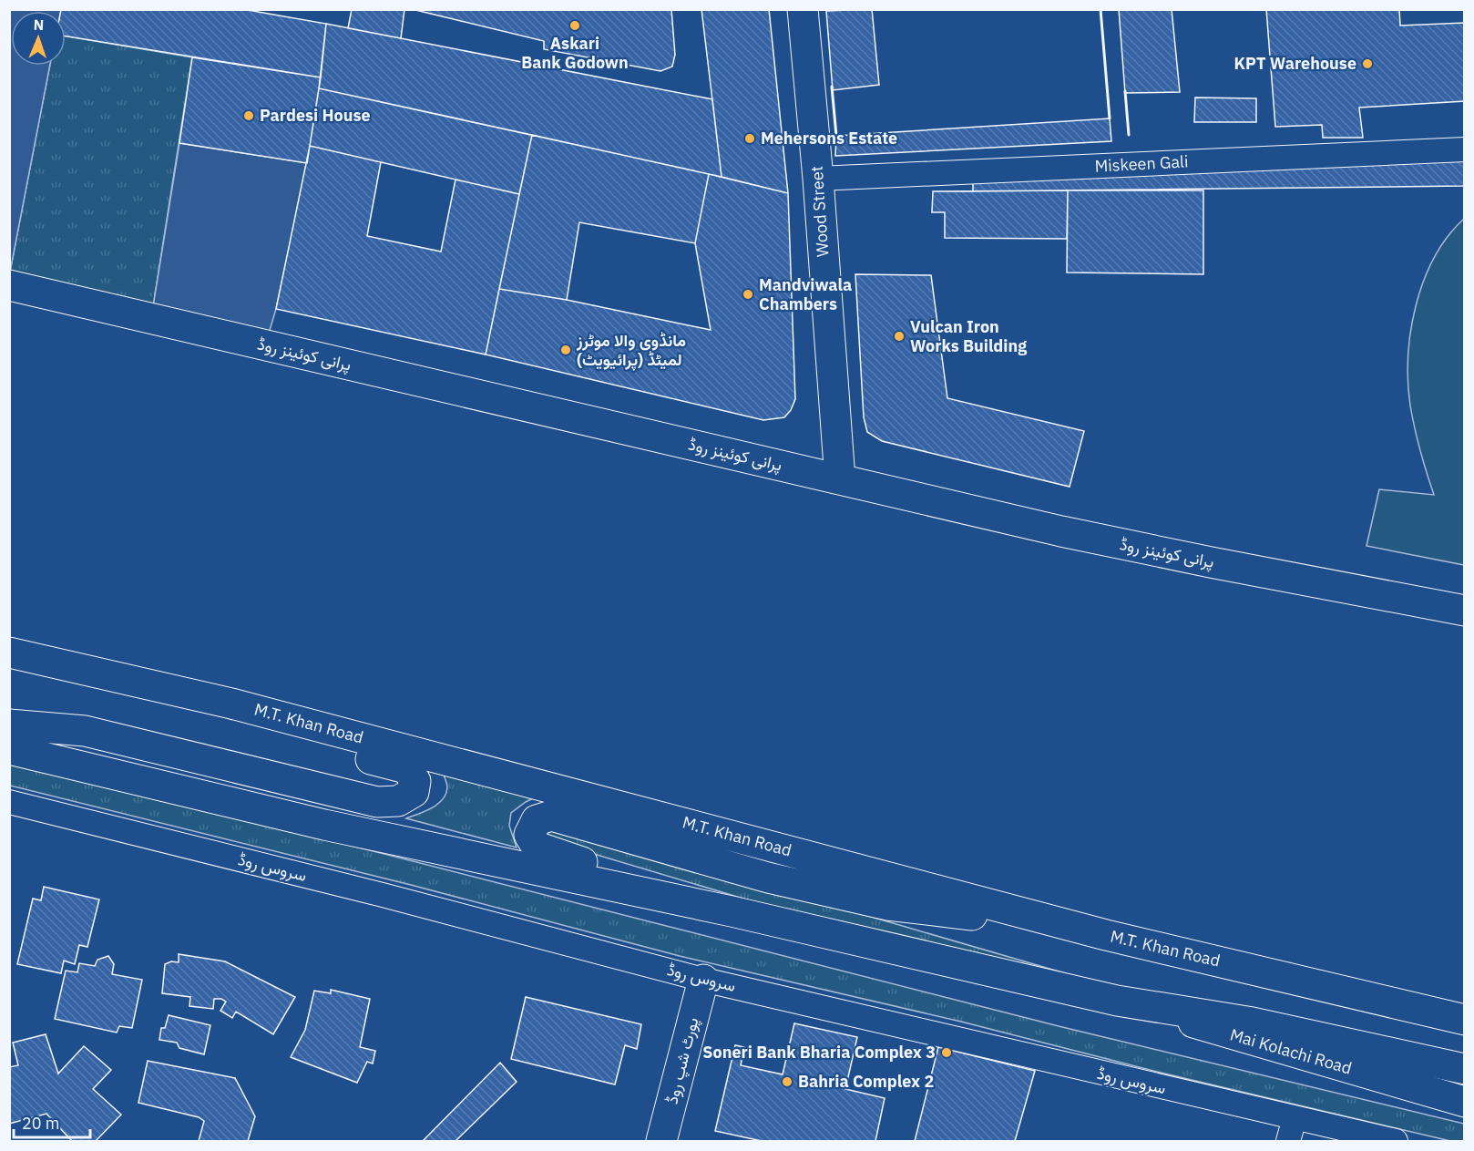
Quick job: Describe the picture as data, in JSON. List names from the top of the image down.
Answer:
{
  "streets": {
    "main road": [
      "Wood Street",
      "پرانی کوئینز روڈ",
      "M.T. Khan Road",
      "Mai Kolachi Road",
      "پورٹ شپ روڈ"
    ],
    "street": ["Miskeen Gali", "سروس روڈ"]
  },
  "crossings": [
    ["Miskeen Gali", "Wood Street"],
    ["Wood Street", "پرانی کوئینز روڈ"],
    ["سروس روڈ", "پورٹ شپ روڈ"]
  ],
  "places": [
    "Askari Bank Godown",
    "KPT Warehouse",
    "Pardesi House",
    "Mehersons Estate",
    "Mandviwala Chambers",
    "Vulcan Iron Works Building",
    "مانڈوی والا موٹرز (پرائیویٹ) لمیٹڈ",
    "Soneri Bank Bharia Complex 3",
    "Bahria Complex 2"
  ],
  "scale_bar": "20 m",
  "north": "top"
}
